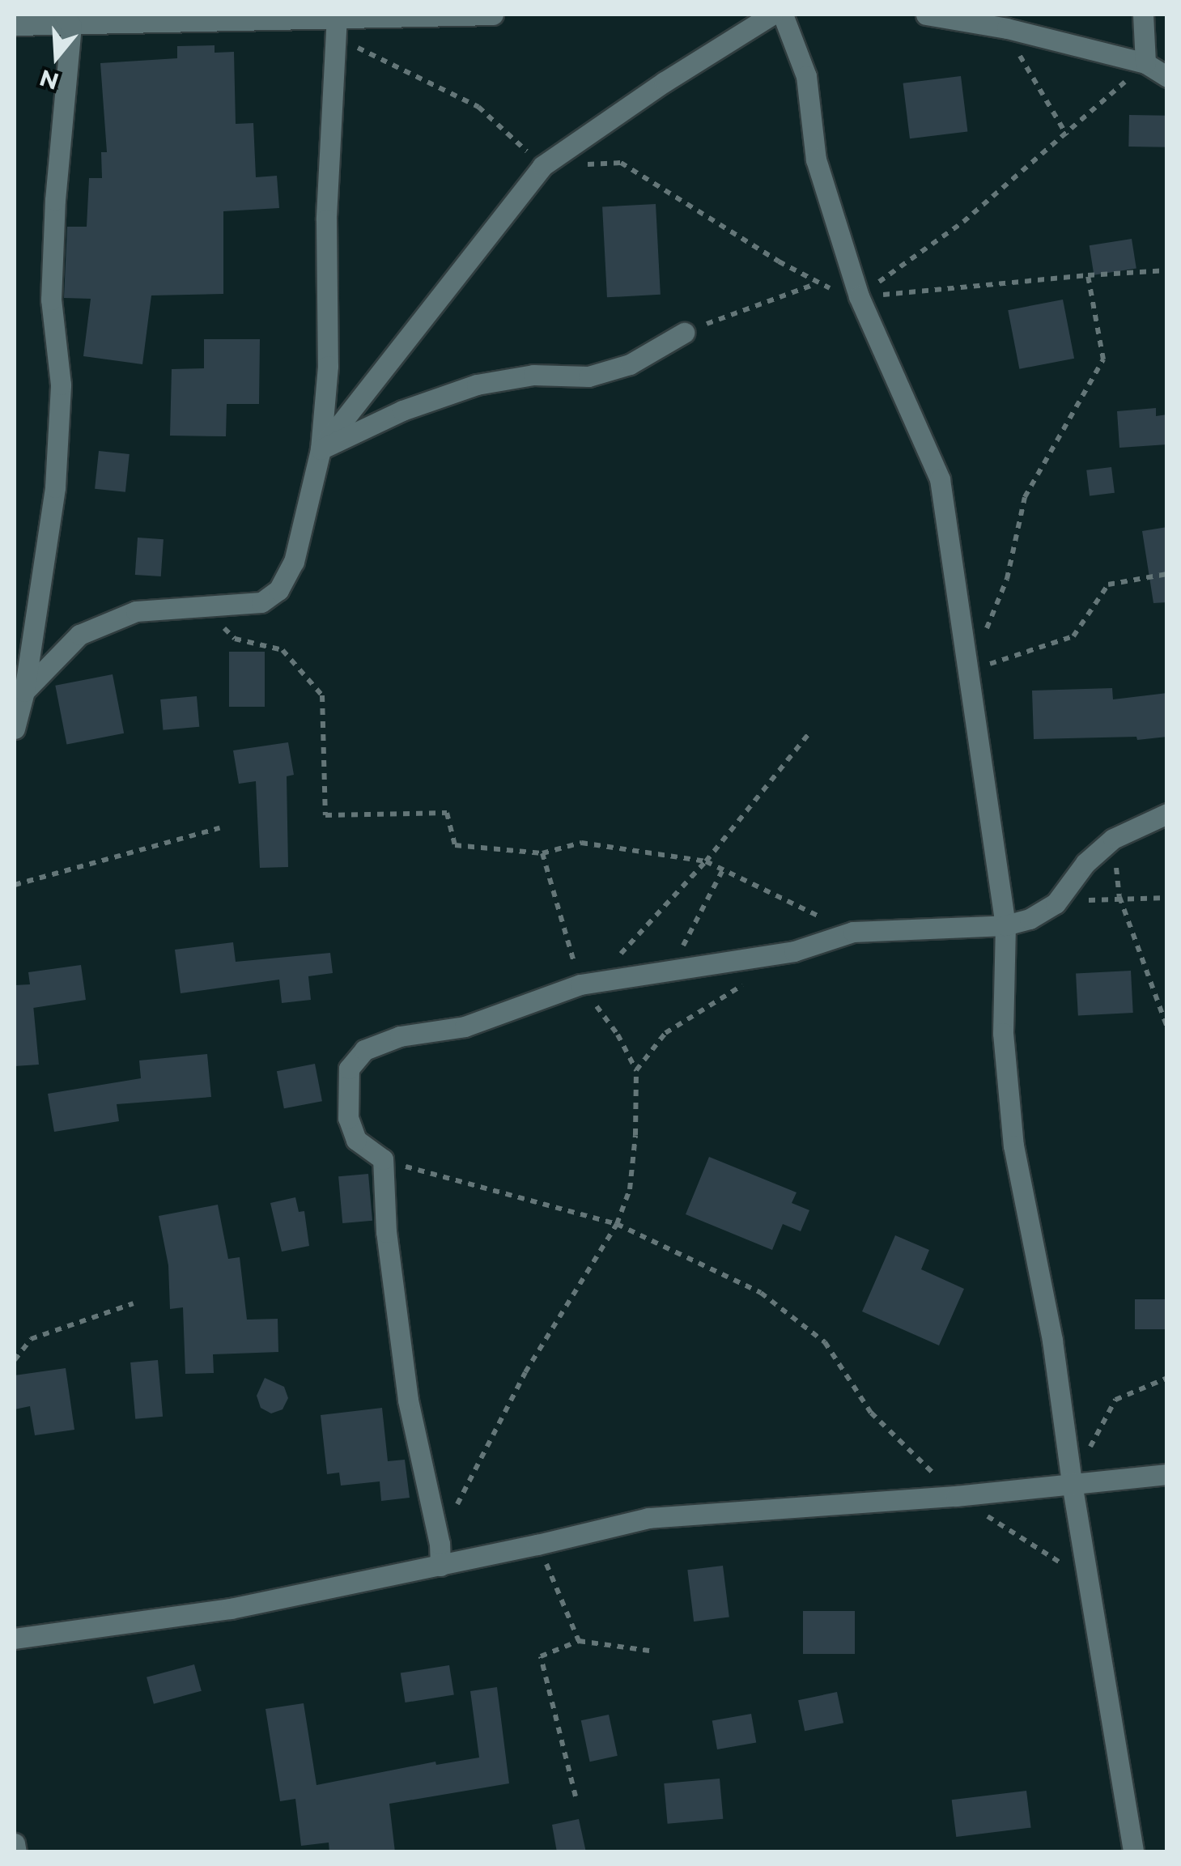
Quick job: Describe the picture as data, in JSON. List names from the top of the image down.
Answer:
{
  "north": "bottom"
}
